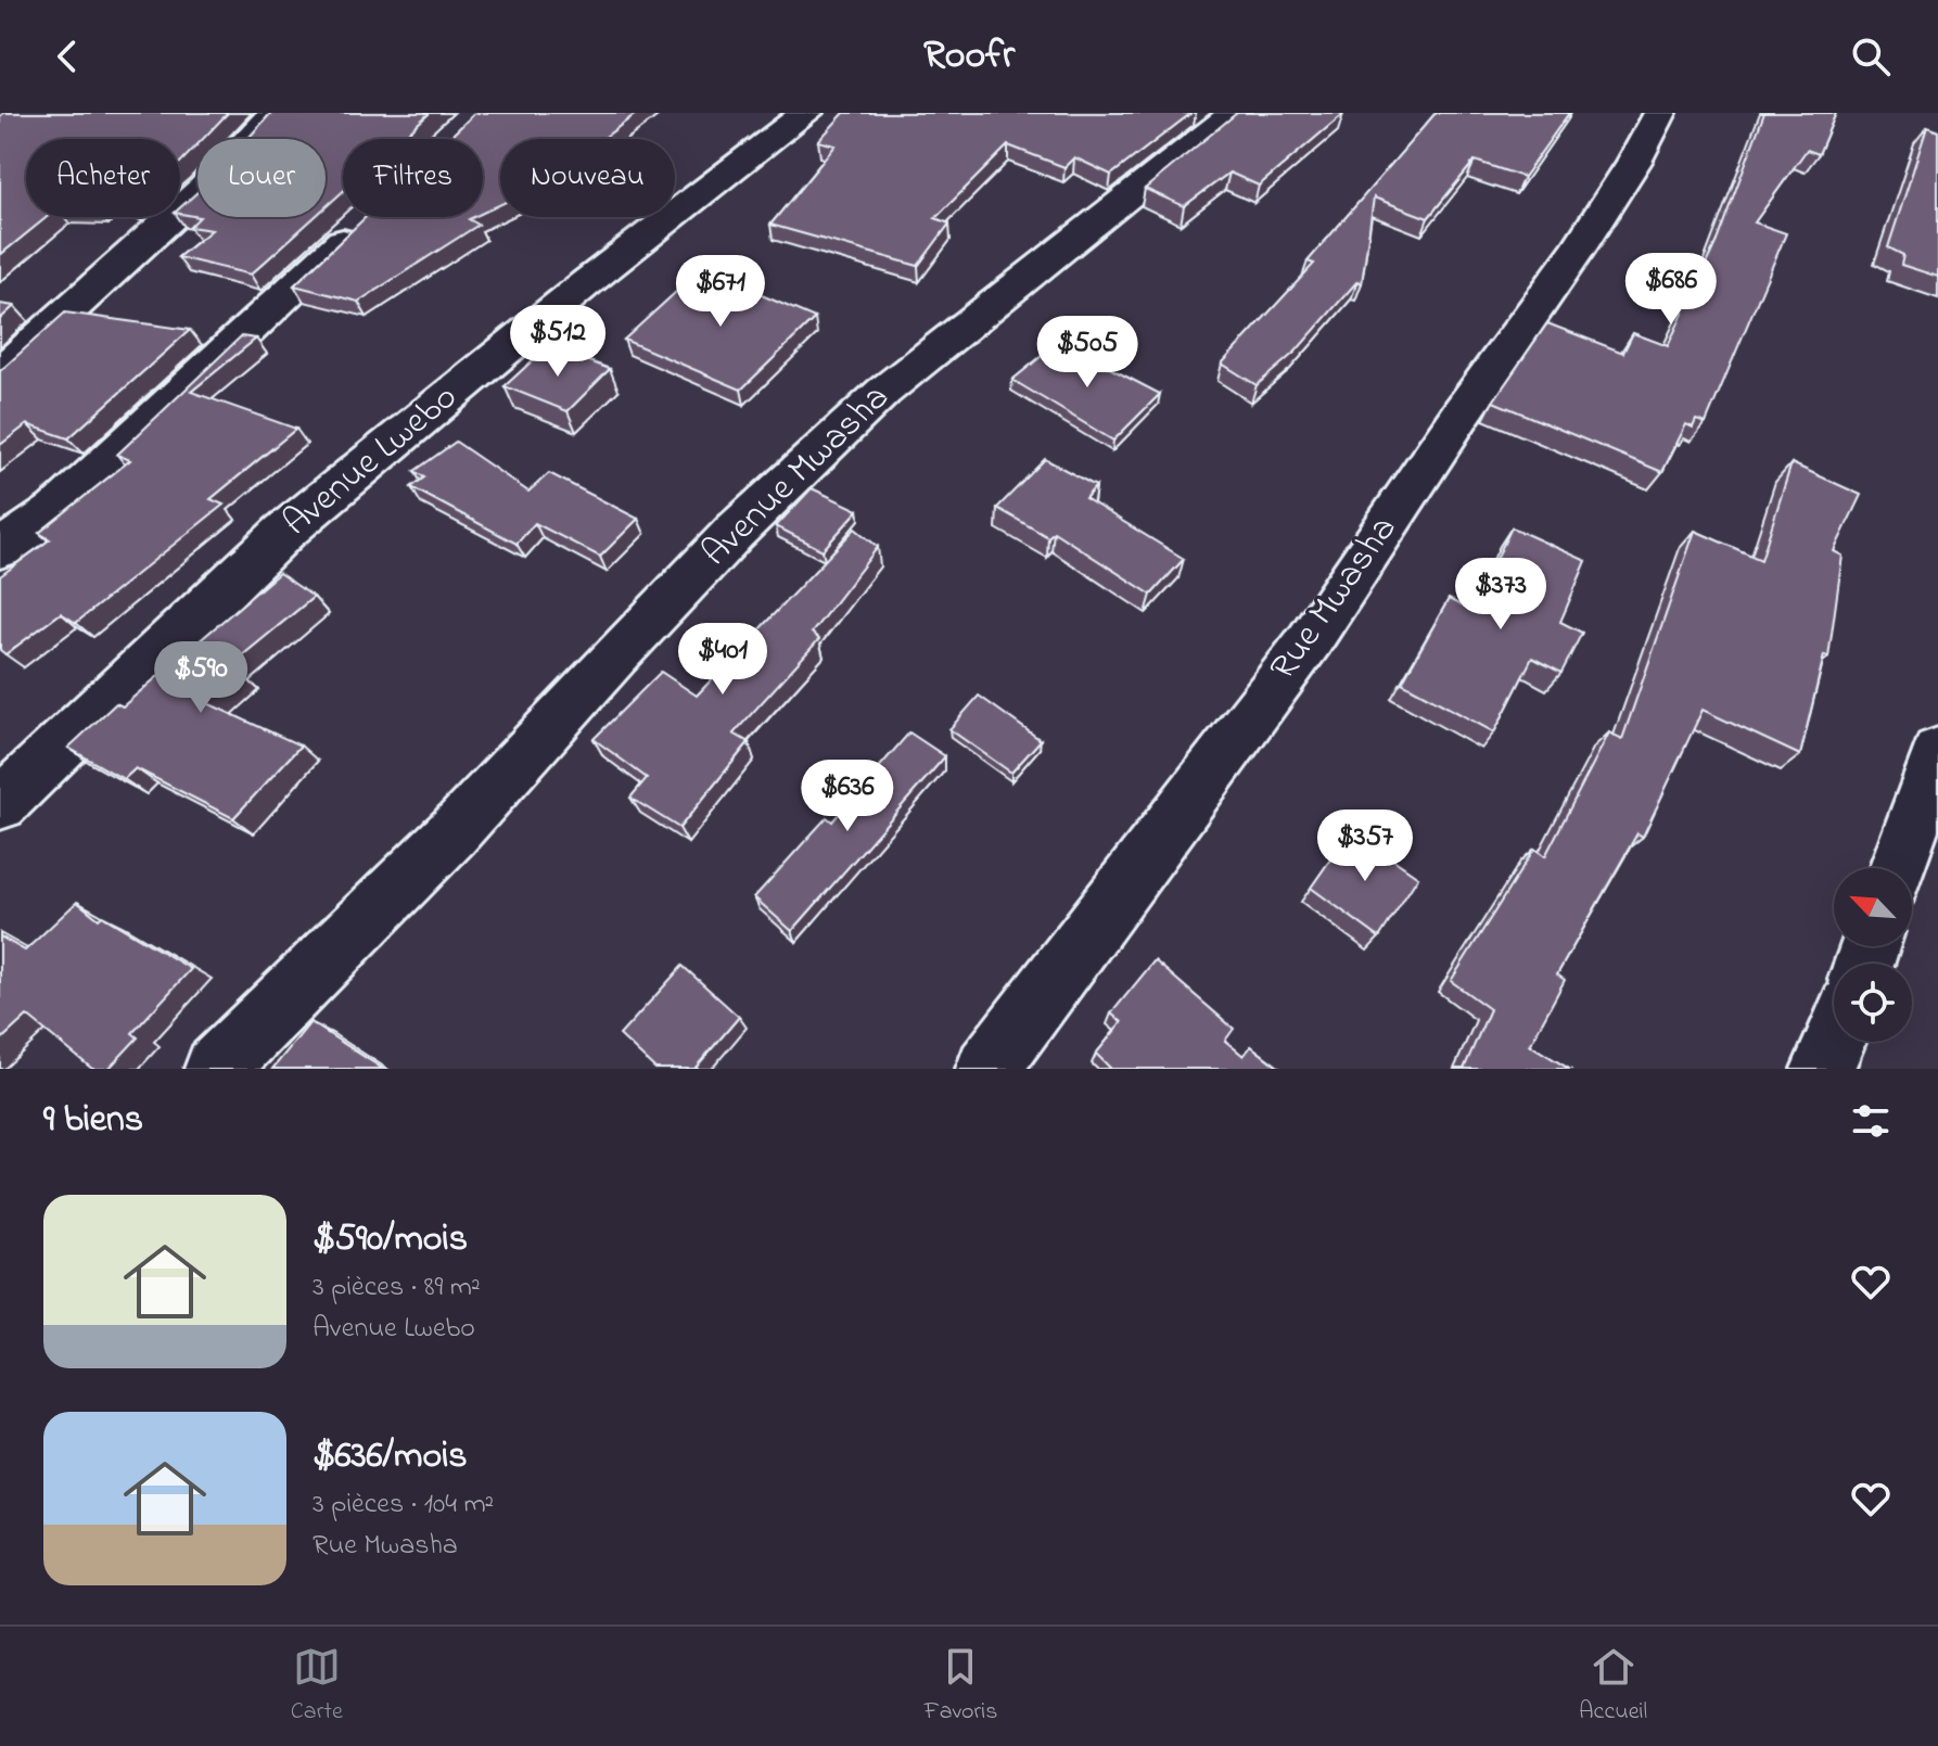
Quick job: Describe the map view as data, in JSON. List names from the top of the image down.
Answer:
{
  "streets": {
    "street": ["Avenue Lwebo", "Avenue Mwasha", "Rue Mwasha"]
  },
  "north": "top left",
  "page": {
    "header": "Roofr",
    "chip": [
      "Acheter",
      "Louer",
      "Filtres",
      "Nouveau"
    ],
    "price": [
      "$686",
      "$671",
      "$512",
      "$505",
      "$373",
      "$401",
      "$590",
      "$636",
      "$357"
    ],
    "heading": "9 biens",
    "list": [
      {
        "name": "$590/mois",
        "note": "3 pièces · 89 m² · Avenue Lwebo"
      },
      {
        "name": "$636/mois",
        "note": "3 pièces · 104 m² · Rue Mwasha"
      }
    ],
    "tabs": ["Carte", "Favoris", "Accueil"]
  }
}
